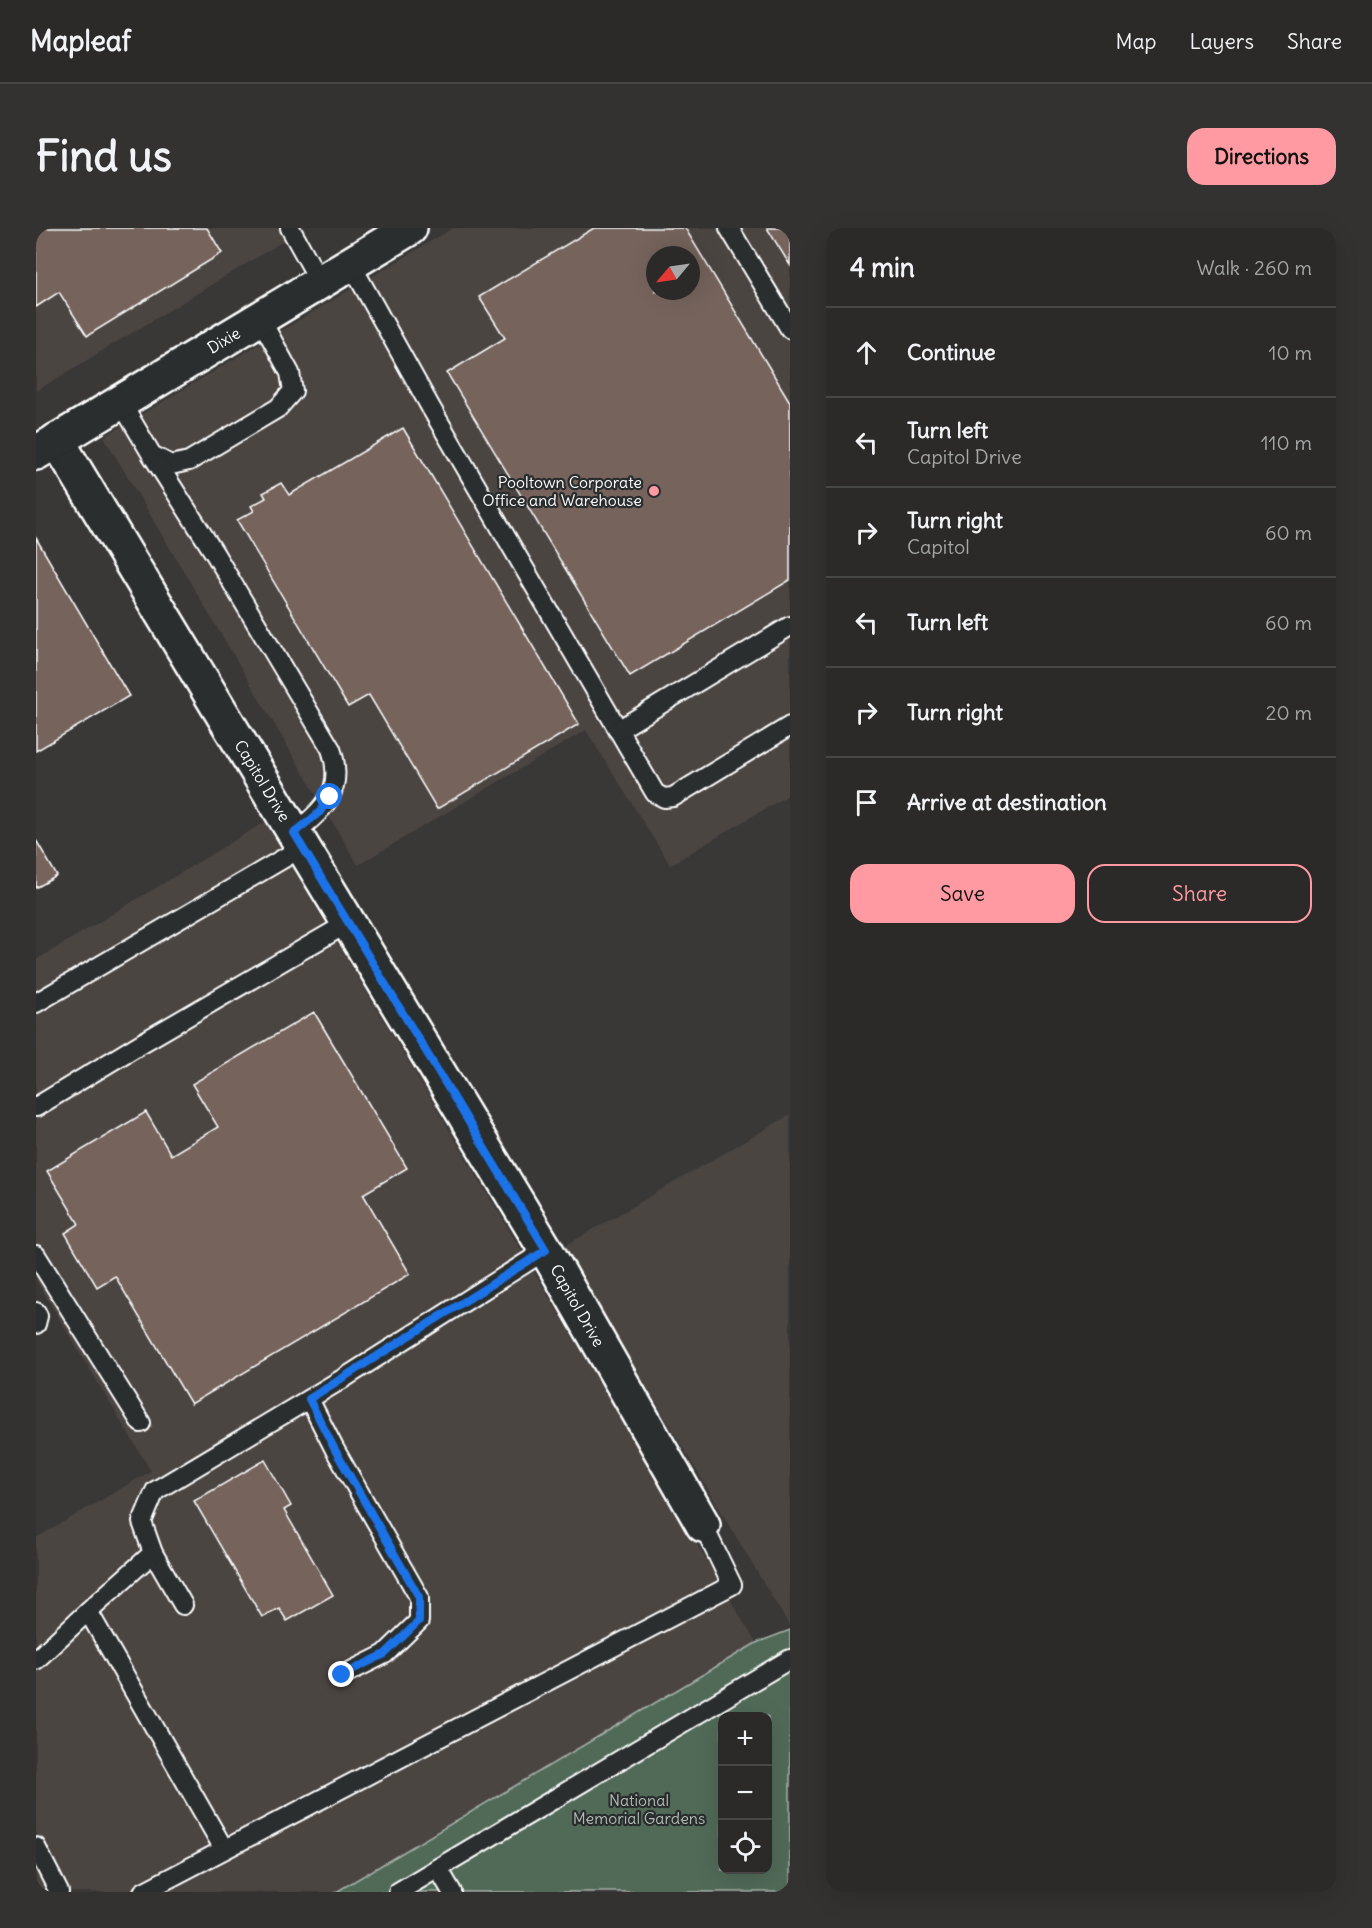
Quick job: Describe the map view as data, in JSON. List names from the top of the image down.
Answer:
{
  "streets": {
    "street": ["Dixie", "Capitol Drive"]
  },
  "crossings": [
    ["Dixie", "Capitol Drive"]
  ],
  "parks": ["National Memorial Gardens"],
  "places": ["Pooltown Corporate Office and Warehouse"],
  "north": "bottom left",
  "page": {
    "header": "Mapleaf",
    "nav": ["Map", "Layers", "Share"],
    "buttons": [
      "Directions",
      ["Save", "Share"]
    ],
    "title": "Find us",
    "heading": ["4 min", "Walk · 260 m"],
    "list": [
      ["Continue", "10 m"],
      ["Turn left", "Capitol Drive", "110 m"],
      ["Turn right", "Capitol", "60 m"],
      ["Turn left", "60 m"],
      ["Turn right", "20 m"],
      "Arrive at destination"
    ],
    "map_buttons": ["+", "−"]
  }
}
